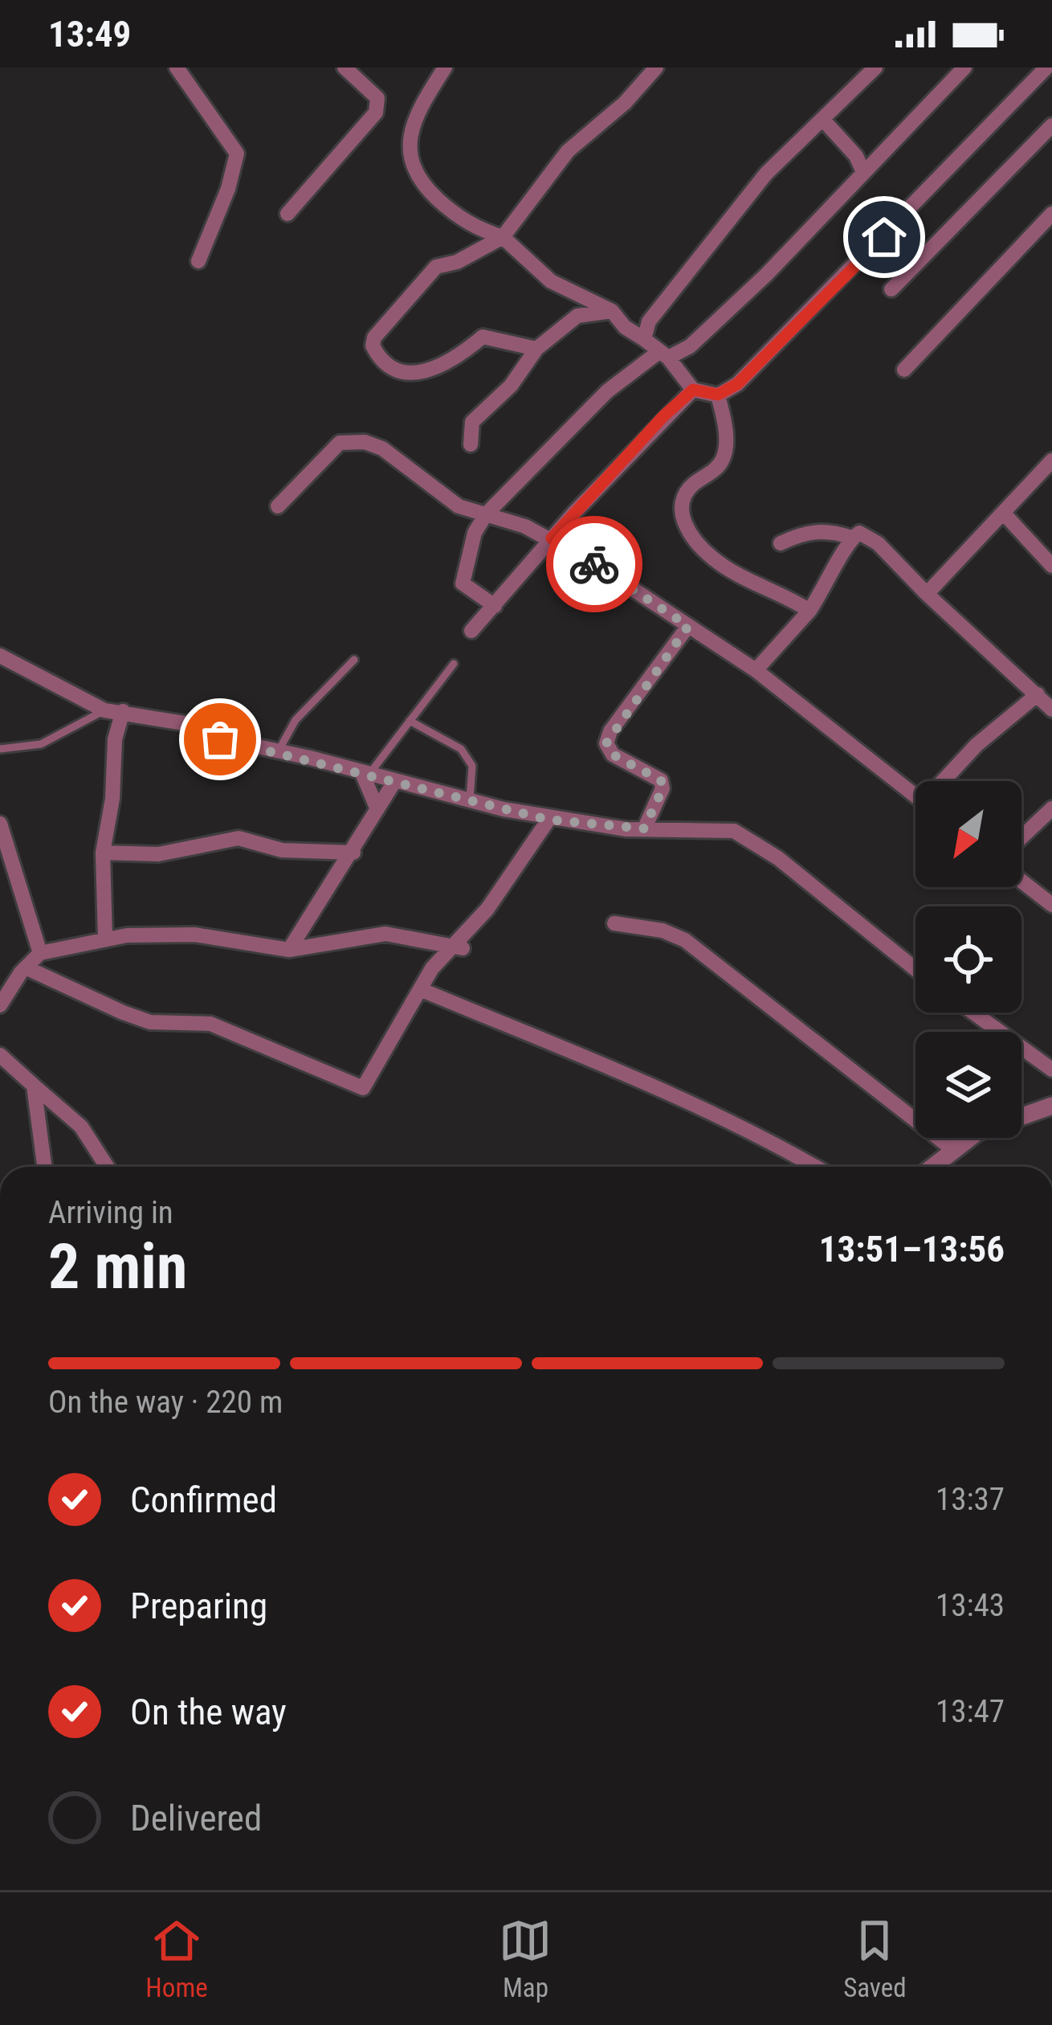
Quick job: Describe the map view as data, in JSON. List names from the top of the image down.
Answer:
{
  "north": "bottom left",
  "page": {
    "status": "13:49",
    "heading": ["2 min", "Arriving in", "13:51–13:56"],
    "bar": "On the way · 220 m",
    "list": [
      ["Confirmed", "13:37"],
      ["Preparing", "13:43"],
      ["On the way", "13:47"],
      "Delivered"
    ],
    "tabs": ["Home", "Map", "Saved"]
  }
}
